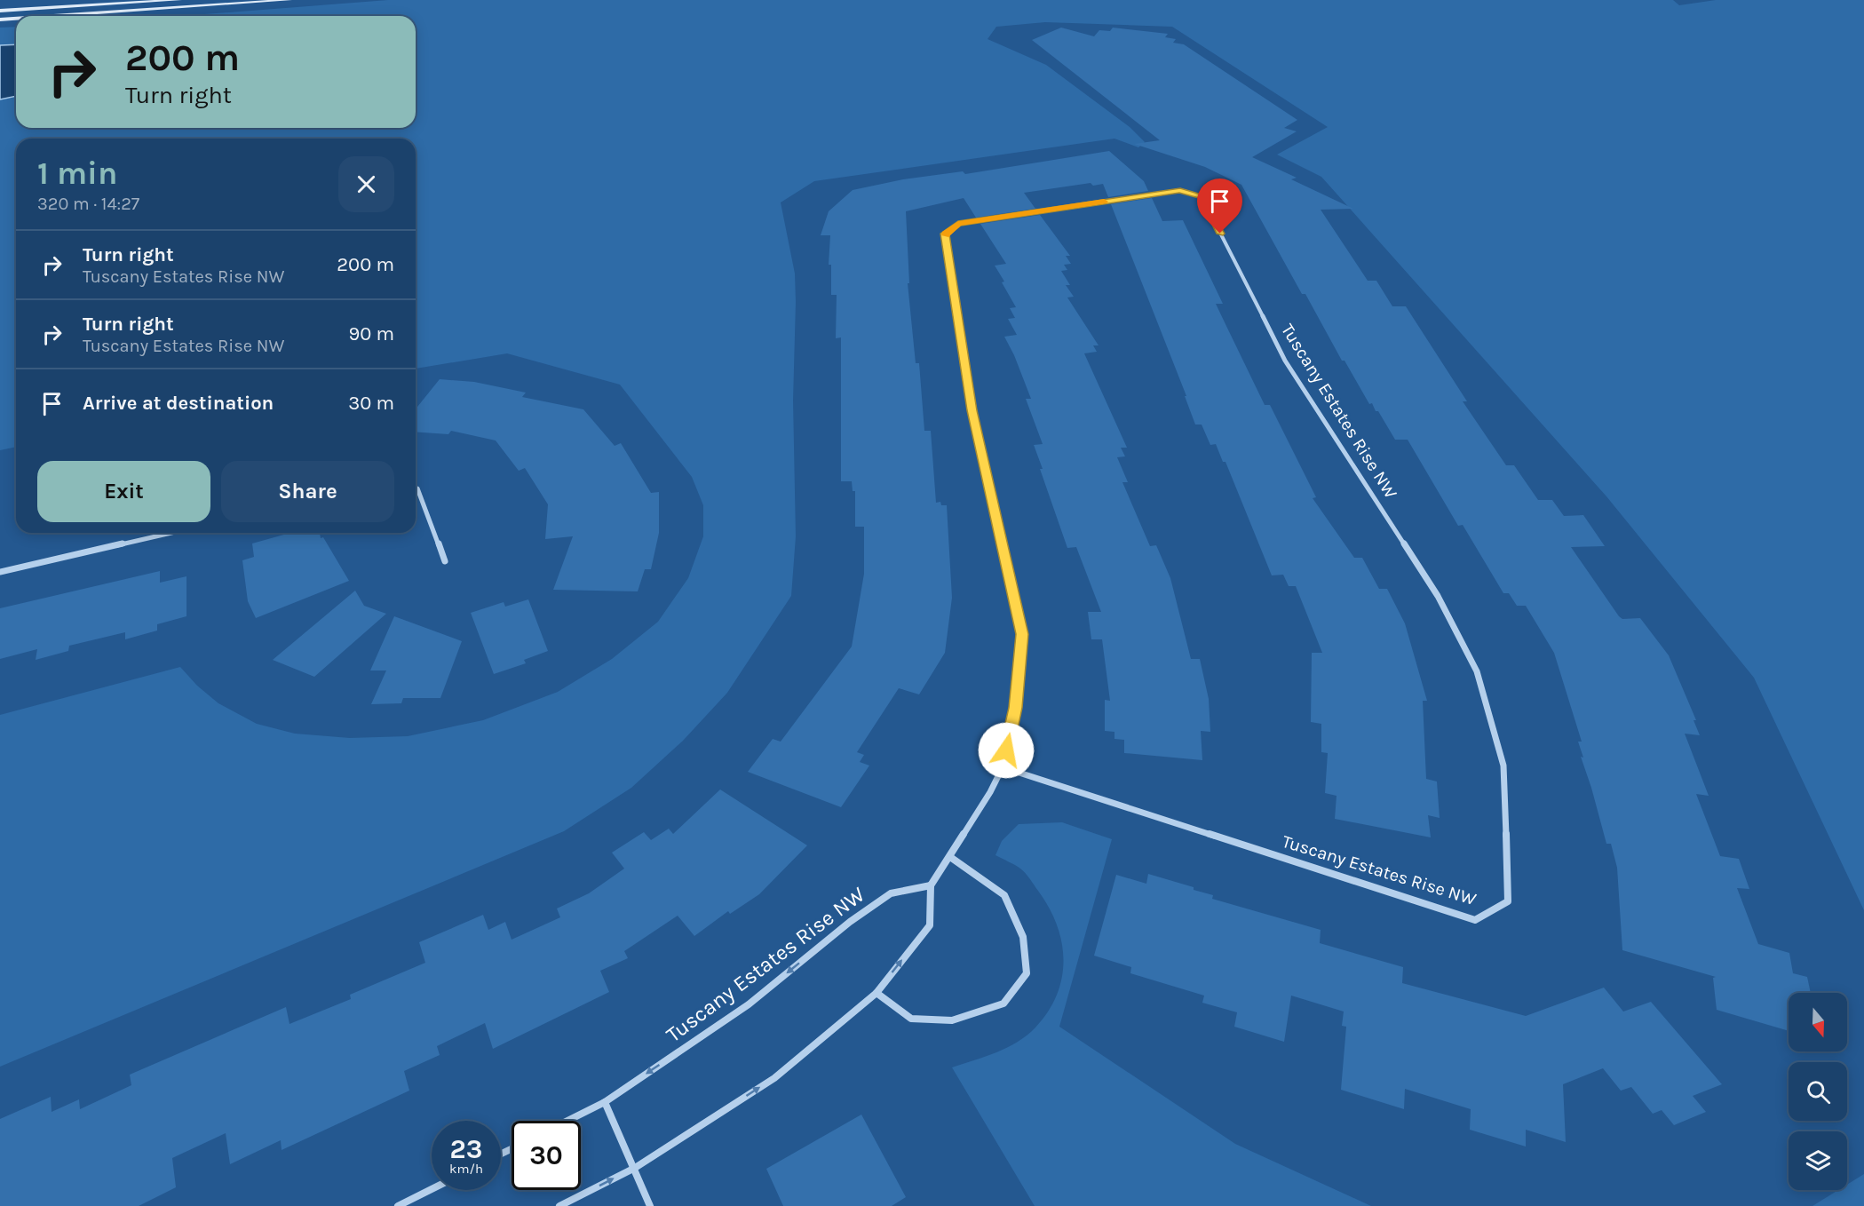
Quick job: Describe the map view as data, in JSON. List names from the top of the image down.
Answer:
{
  "streets": {
    "street": ["Tuscany Estates Rise NW"]
  },
  "north": "bottom",
  "page": {
    "turn": ["200 m", "Turn right"],
    "heading": ["1 min", "320 m · 14:27"],
    "list": [
      {
        "name": "Turn right",
        "note": "Tuscany Estates Rise NW",
        "value": "200 m"
      },
      {
        "name": "Turn right",
        "note": "Tuscany Estates Rise NW",
        "value": "90 m"
      },
      {
        "name": "Arrive at destination",
        "value": "30 m"
      }
    ],
    "buttons": ["Exit", "Share"],
    "speed": "23 km/h",
    "limit": "30"
  }
}
